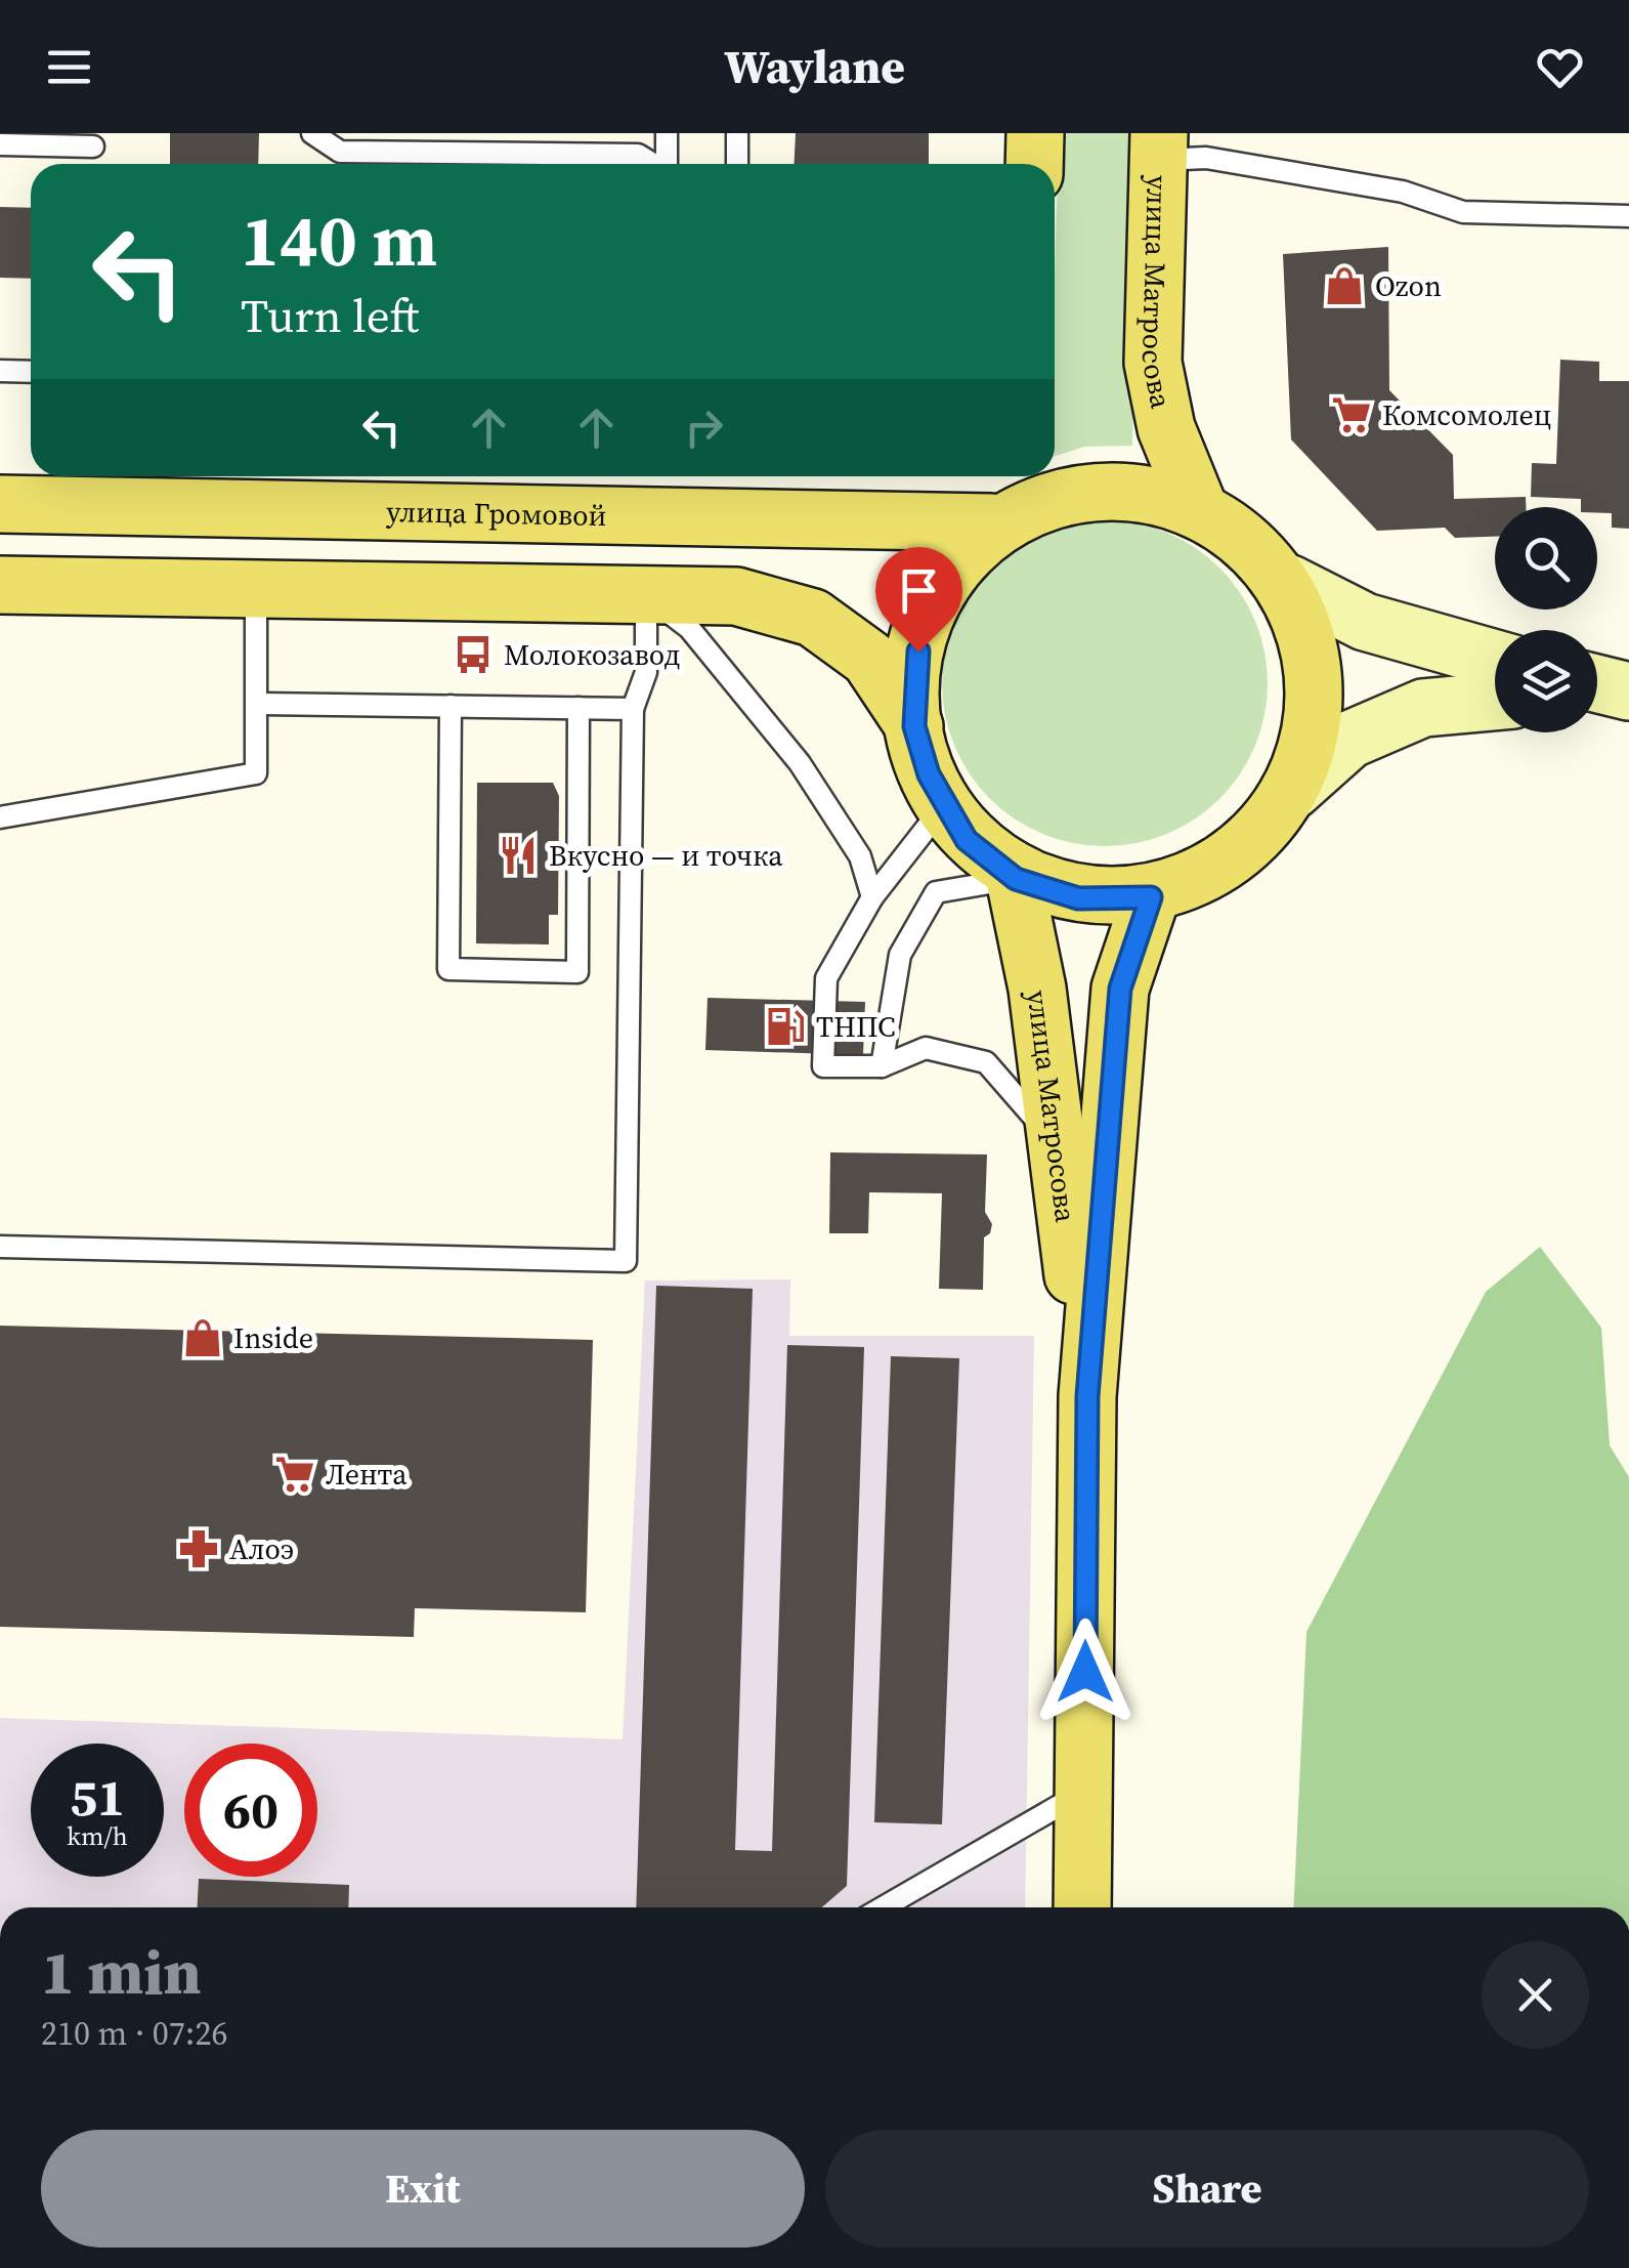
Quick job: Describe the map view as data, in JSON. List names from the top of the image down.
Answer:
{
  "streets": {
    "main road": ["улица Матросова", "улица Громовой"]
  },
  "places": {
    "shop": ["Ozon", "Inside"],
    "supermarket": ["Комсомолец", "Лента"],
    "bus stop": ["Молокозавод"],
    "restaurant": ["Вкусно — и точка"],
    "fuel station": ["ТНПС"],
    "pharmacy": ["Алоэ"]
  },
  "page": {
    "header": "Waylane",
    "turn": ["140 m", "Turn left"],
    "speed": "51 km/h",
    "limit": "60",
    "heading": ["1 min", "210 m · 07:26"],
    "buttons": ["Exit", "Share"]
  }
}
